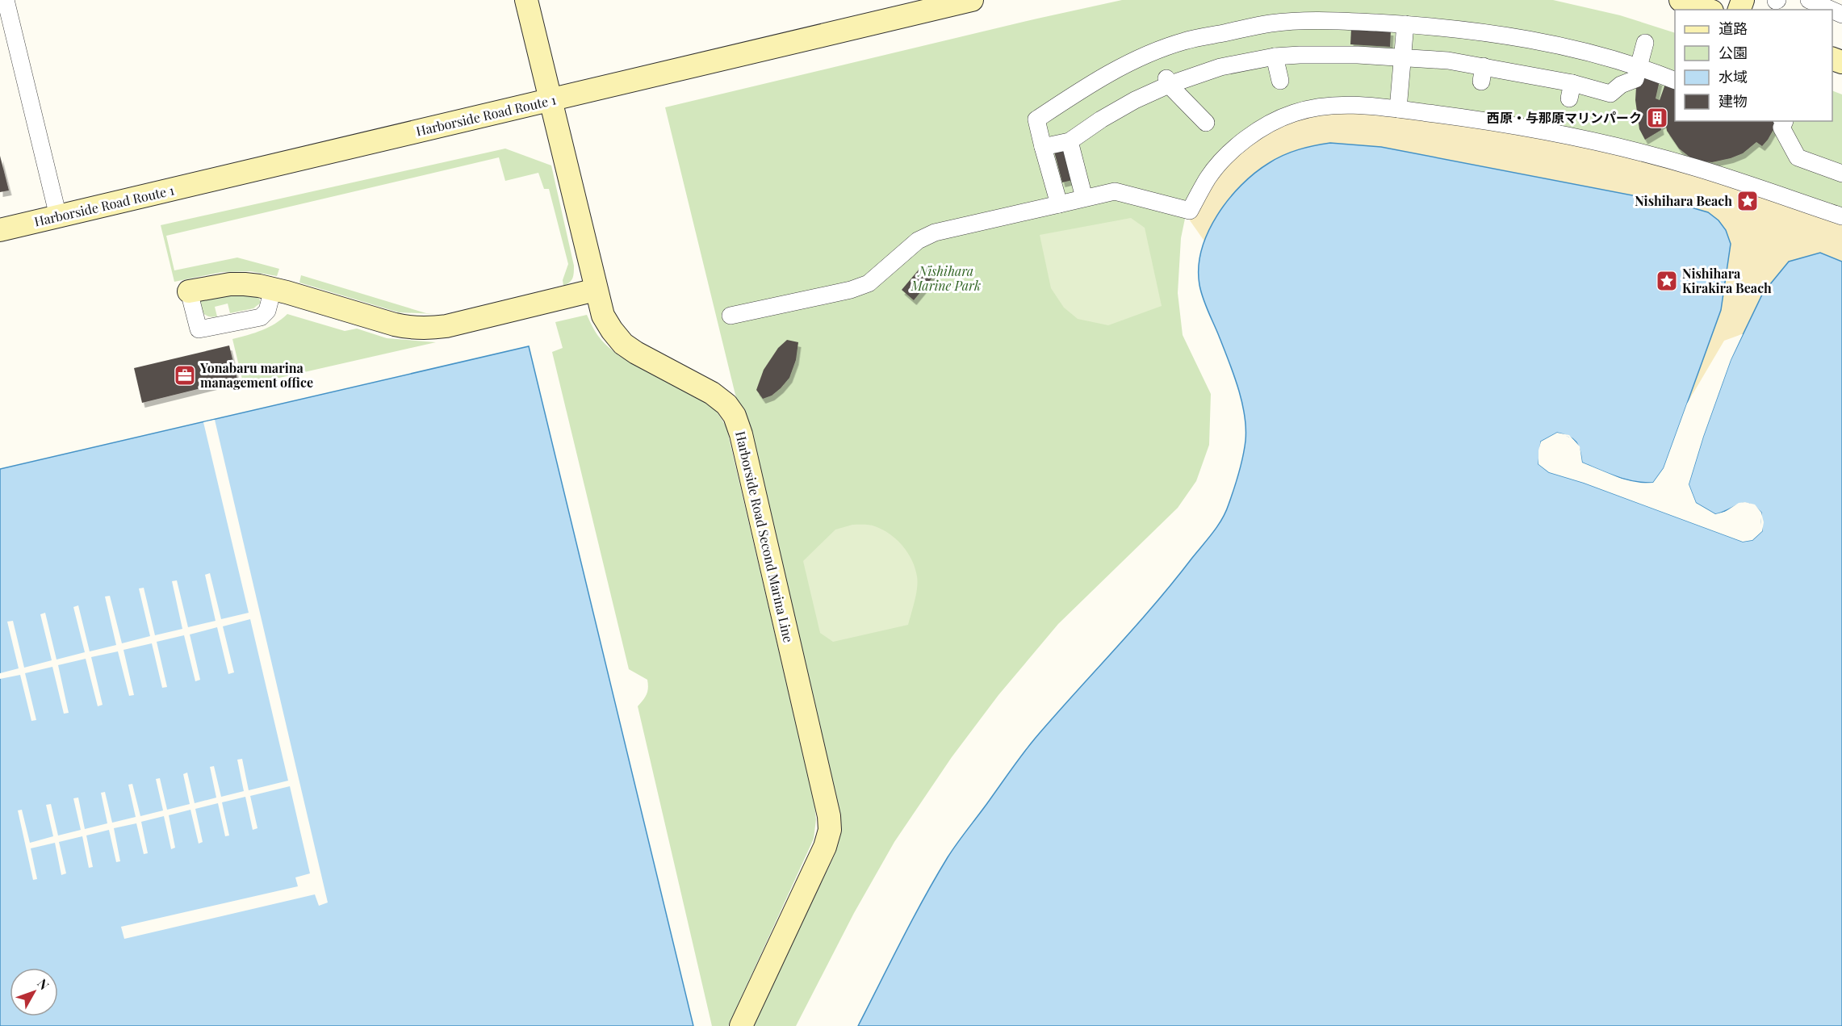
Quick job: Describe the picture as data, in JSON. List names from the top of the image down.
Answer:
{
  "streets": {
    "street": ["Harborside Road Route 1", "Harborside Road Second Marina Line"]
  },
  "crossings": [
    ["Harborside Road Route 1", "Harborside Road Second Marina Line"]
  ],
  "parks": ["Nishihara Marine Park"],
  "places": {
    "building": ["西原・与那原マリンパーク"],
    "place": ["Nishihara Beach", "Nishihara Kirakira Beach"],
    "office": ["Yonabaru marina management office"]
  },
  "legend": [
    "道路",
    "公園",
    "水域",
    "建物"
  ],
  "north": "top right"
}
